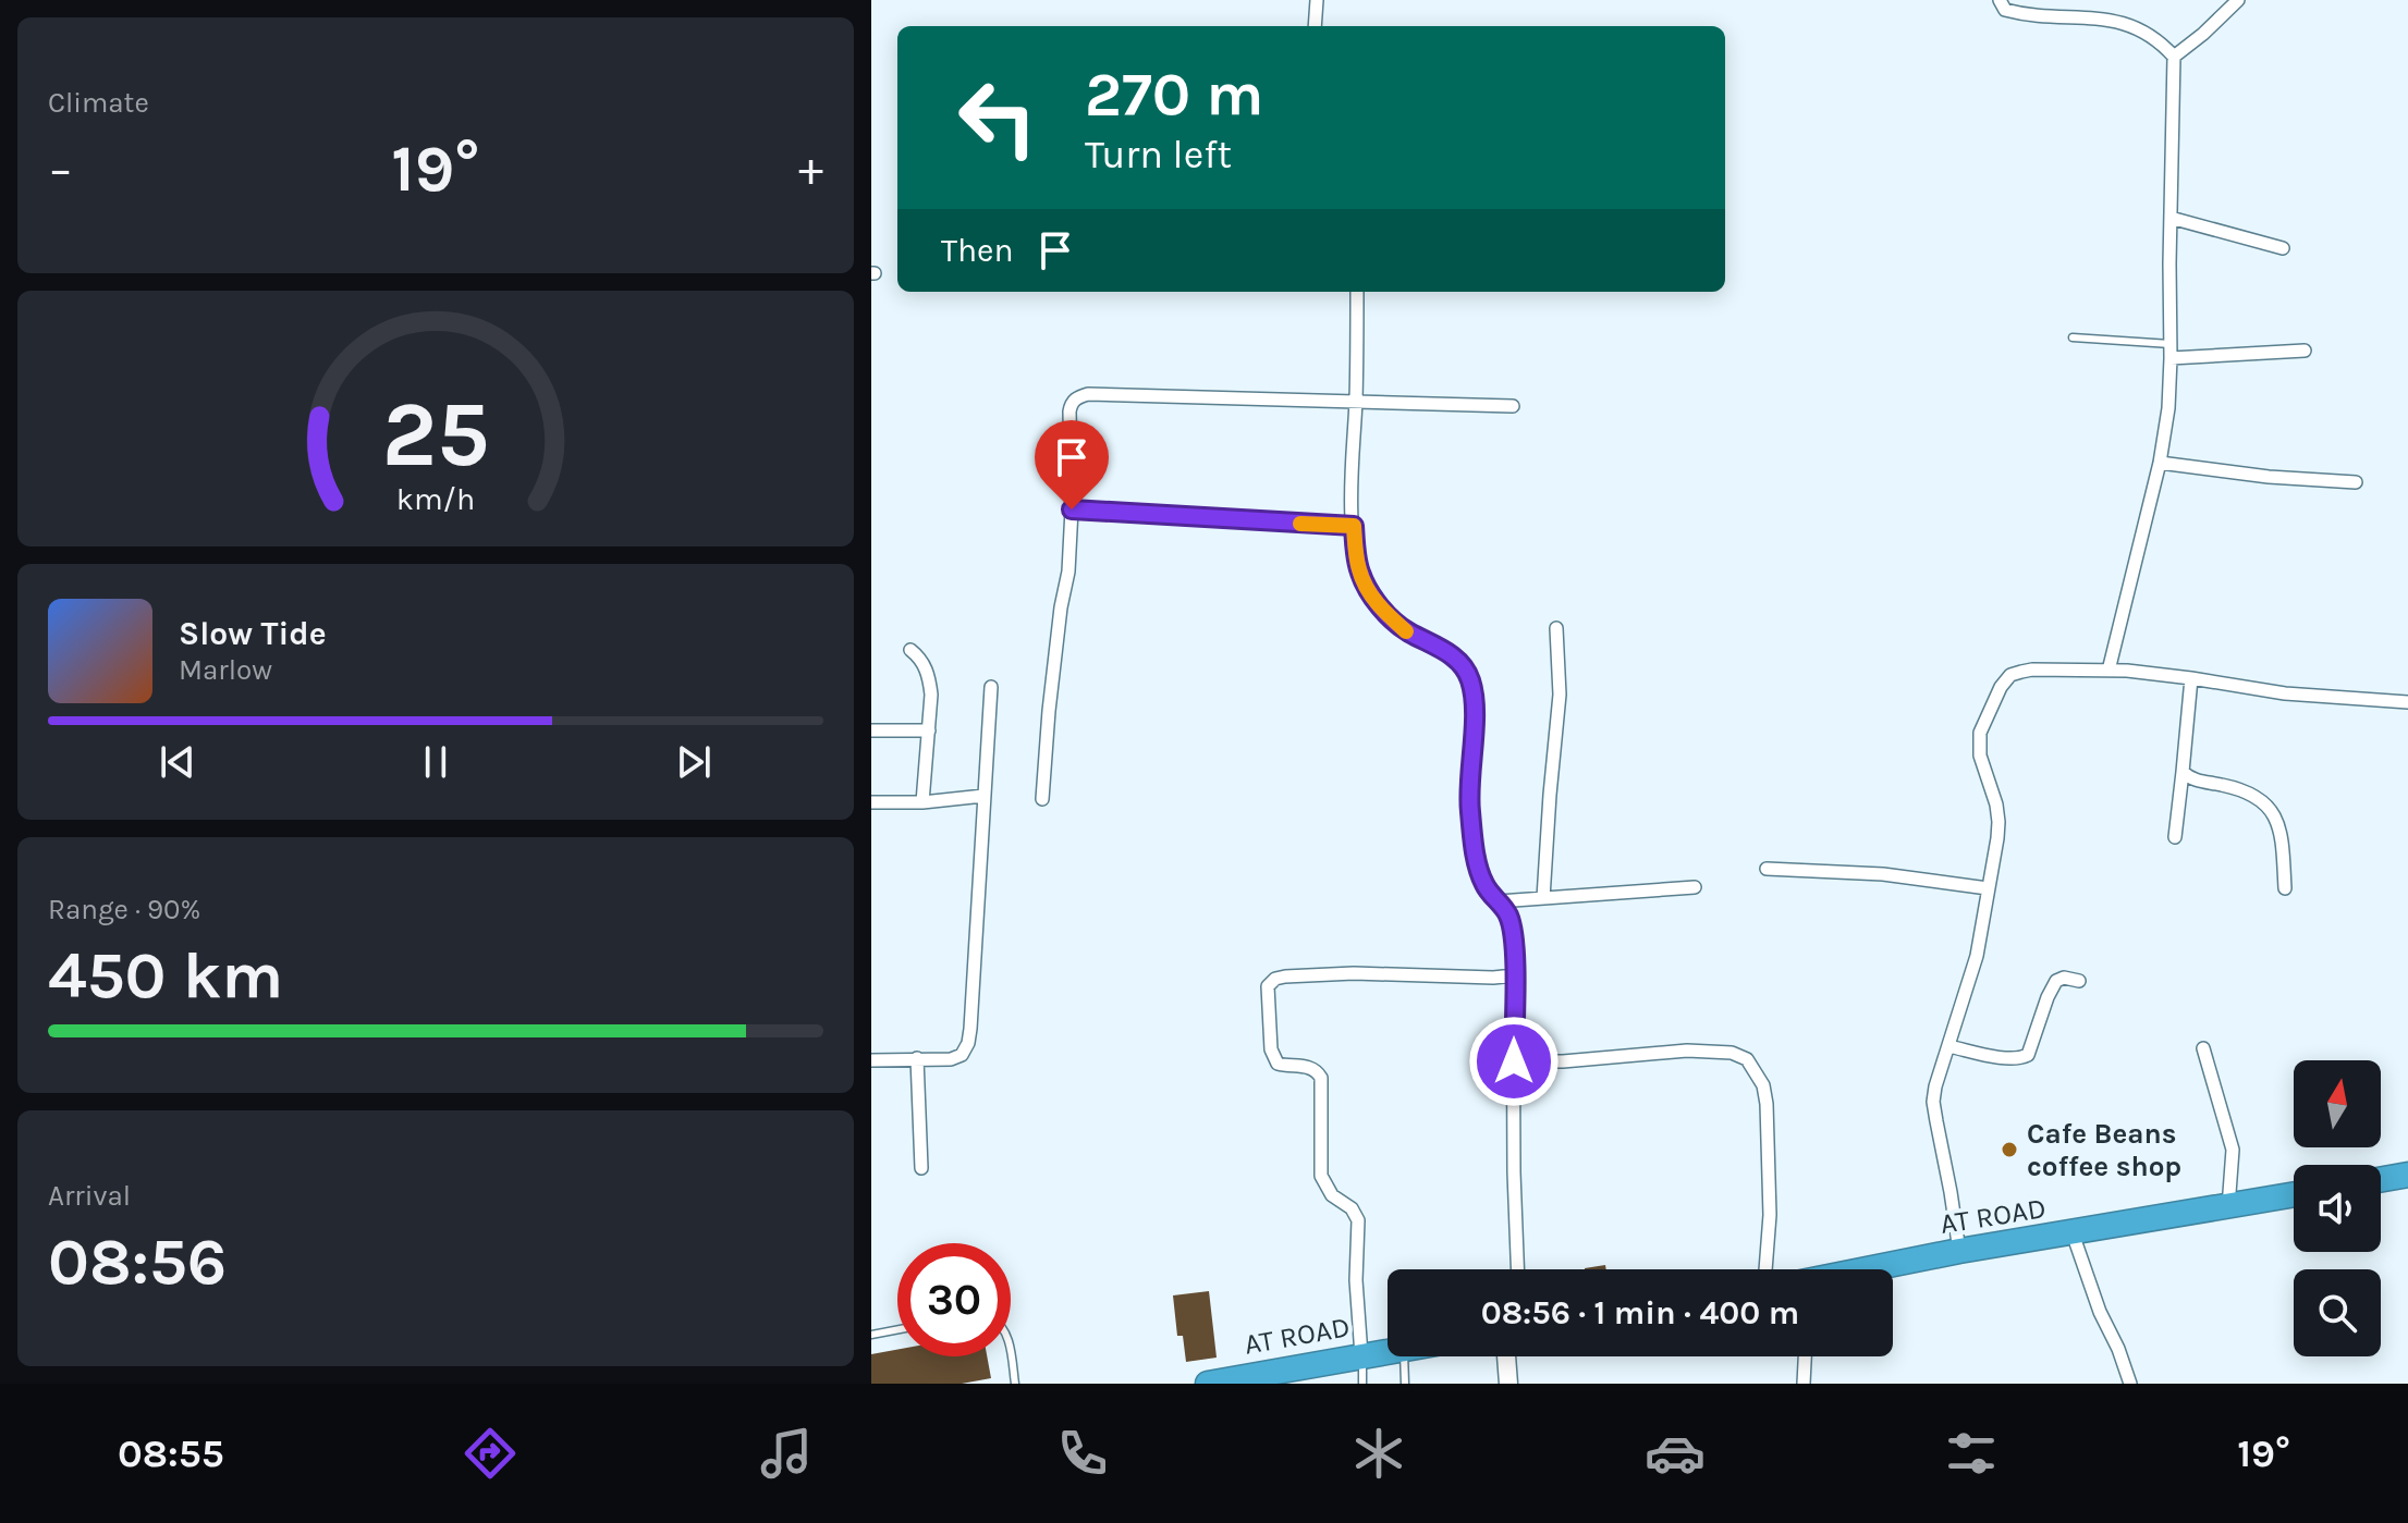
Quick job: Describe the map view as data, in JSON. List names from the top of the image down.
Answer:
{
  "streets": {
    "highway": ["AT ROAD"]
  },
  "places": ["Cafe Beans coffee shop"],
  "north": "top",
  "page": {
    "tile": [
      "Climate",
      ["Range · 90%", "450 km"],
      ["Arrival", "08:56"]
    ],
    "turn": ["270 m", "Turn left"],
    "heat": ["−", "19°", "+"],
    "then": "Then",
    "song": ["Slow Tide", "Marlow"],
    "limit": "30",
    "trip": "08:56 · 1 min · 400 m",
    "tabs": ["08:55", "19°"],
    "gauge": ["25", "km/h"]
  }
}
